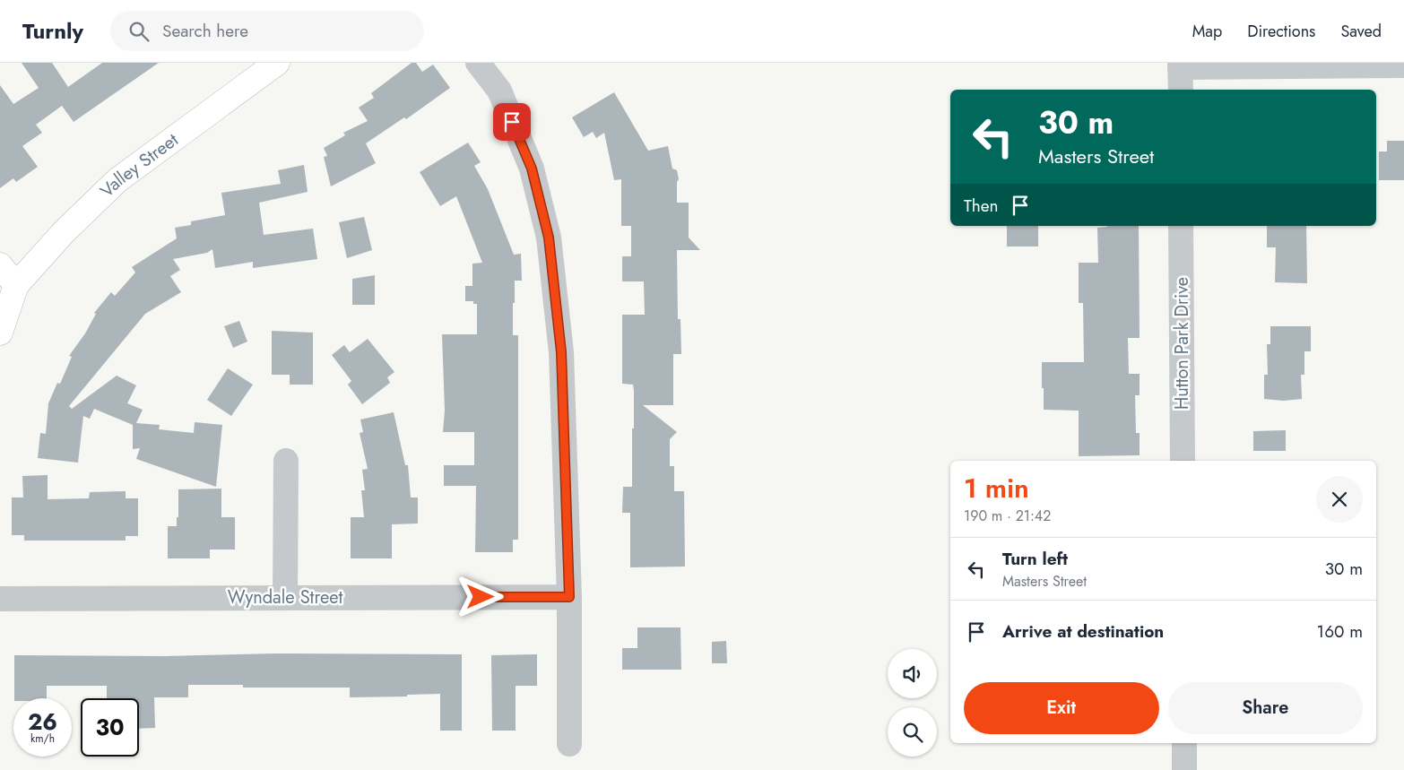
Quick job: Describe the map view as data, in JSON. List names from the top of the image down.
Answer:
{
  "streets": {
    "main road": ["Valley Street"],
    "street": ["Hutton Park Drive", "Wyndale Street"]
  },
  "page": {
    "header": "Turnly",
    "search": "Search here",
    "nav": ["Map", "Directions", "Saved"],
    "turn": ["30 m", "Masters Street"],
    "then": "Then",
    "heading": ["1 min", "190 m · 21:42"],
    "list": [
      {
        "name": "Turn left",
        "note": "Masters Street",
        "value": "30 m"
      },
      {
        "name": "Arrive at destination",
        "value": "160 m"
      }
    ],
    "buttons": ["Exit", "Share"],
    "speed": "26 km/h",
    "limit": "30"
  }
}
